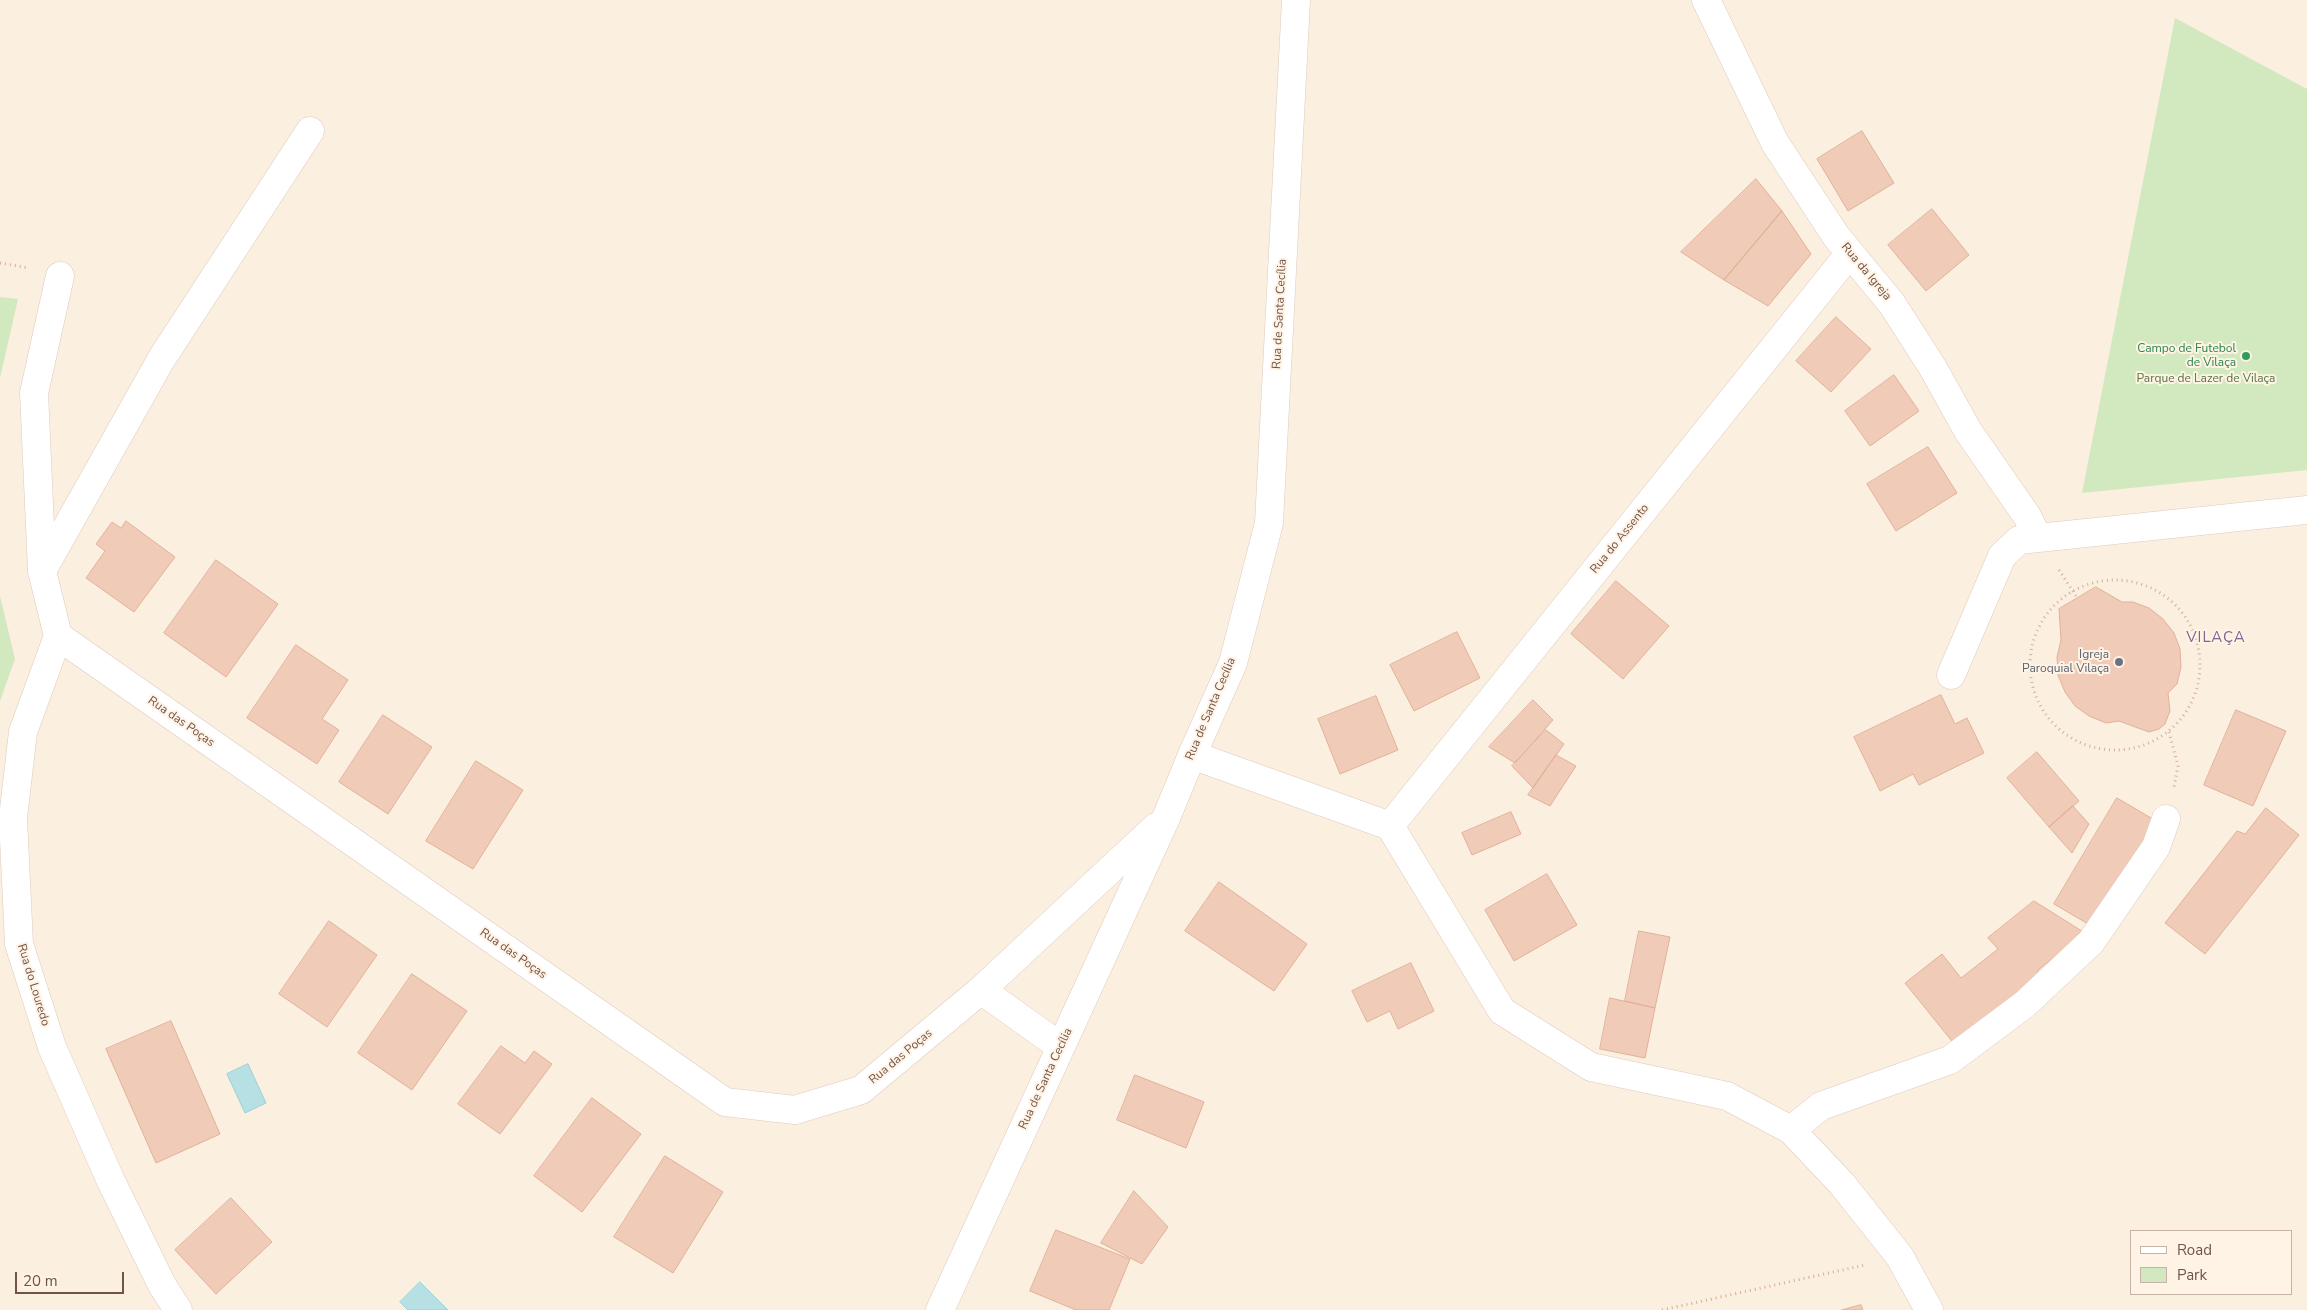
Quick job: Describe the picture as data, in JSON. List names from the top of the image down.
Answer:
{
  "streets": {
    "street": [
      "Rua da Igreja",
      "Rua de Santa Cecília",
      "Rua do Assento",
      "Rua das Poças",
      "Rua do Louredo"
    ]
  },
  "crossings": [
    ["Rua da Igreja", "Rua do Assento"],
    ["Rua de Santa Cecília", "Rua das Poças"],
    ["Rua das Poças", "Rua do Louredo"]
  ],
  "districts": ["VILAÇA"],
  "parks": ["Parque de Lazer de Vilaça"],
  "places": ["Campo de Futebol de Vilaça", "Igreja Paroquial Vilaça"],
  "legend": ["Road", "Park"],
  "scale_bar": "20 m"
}
